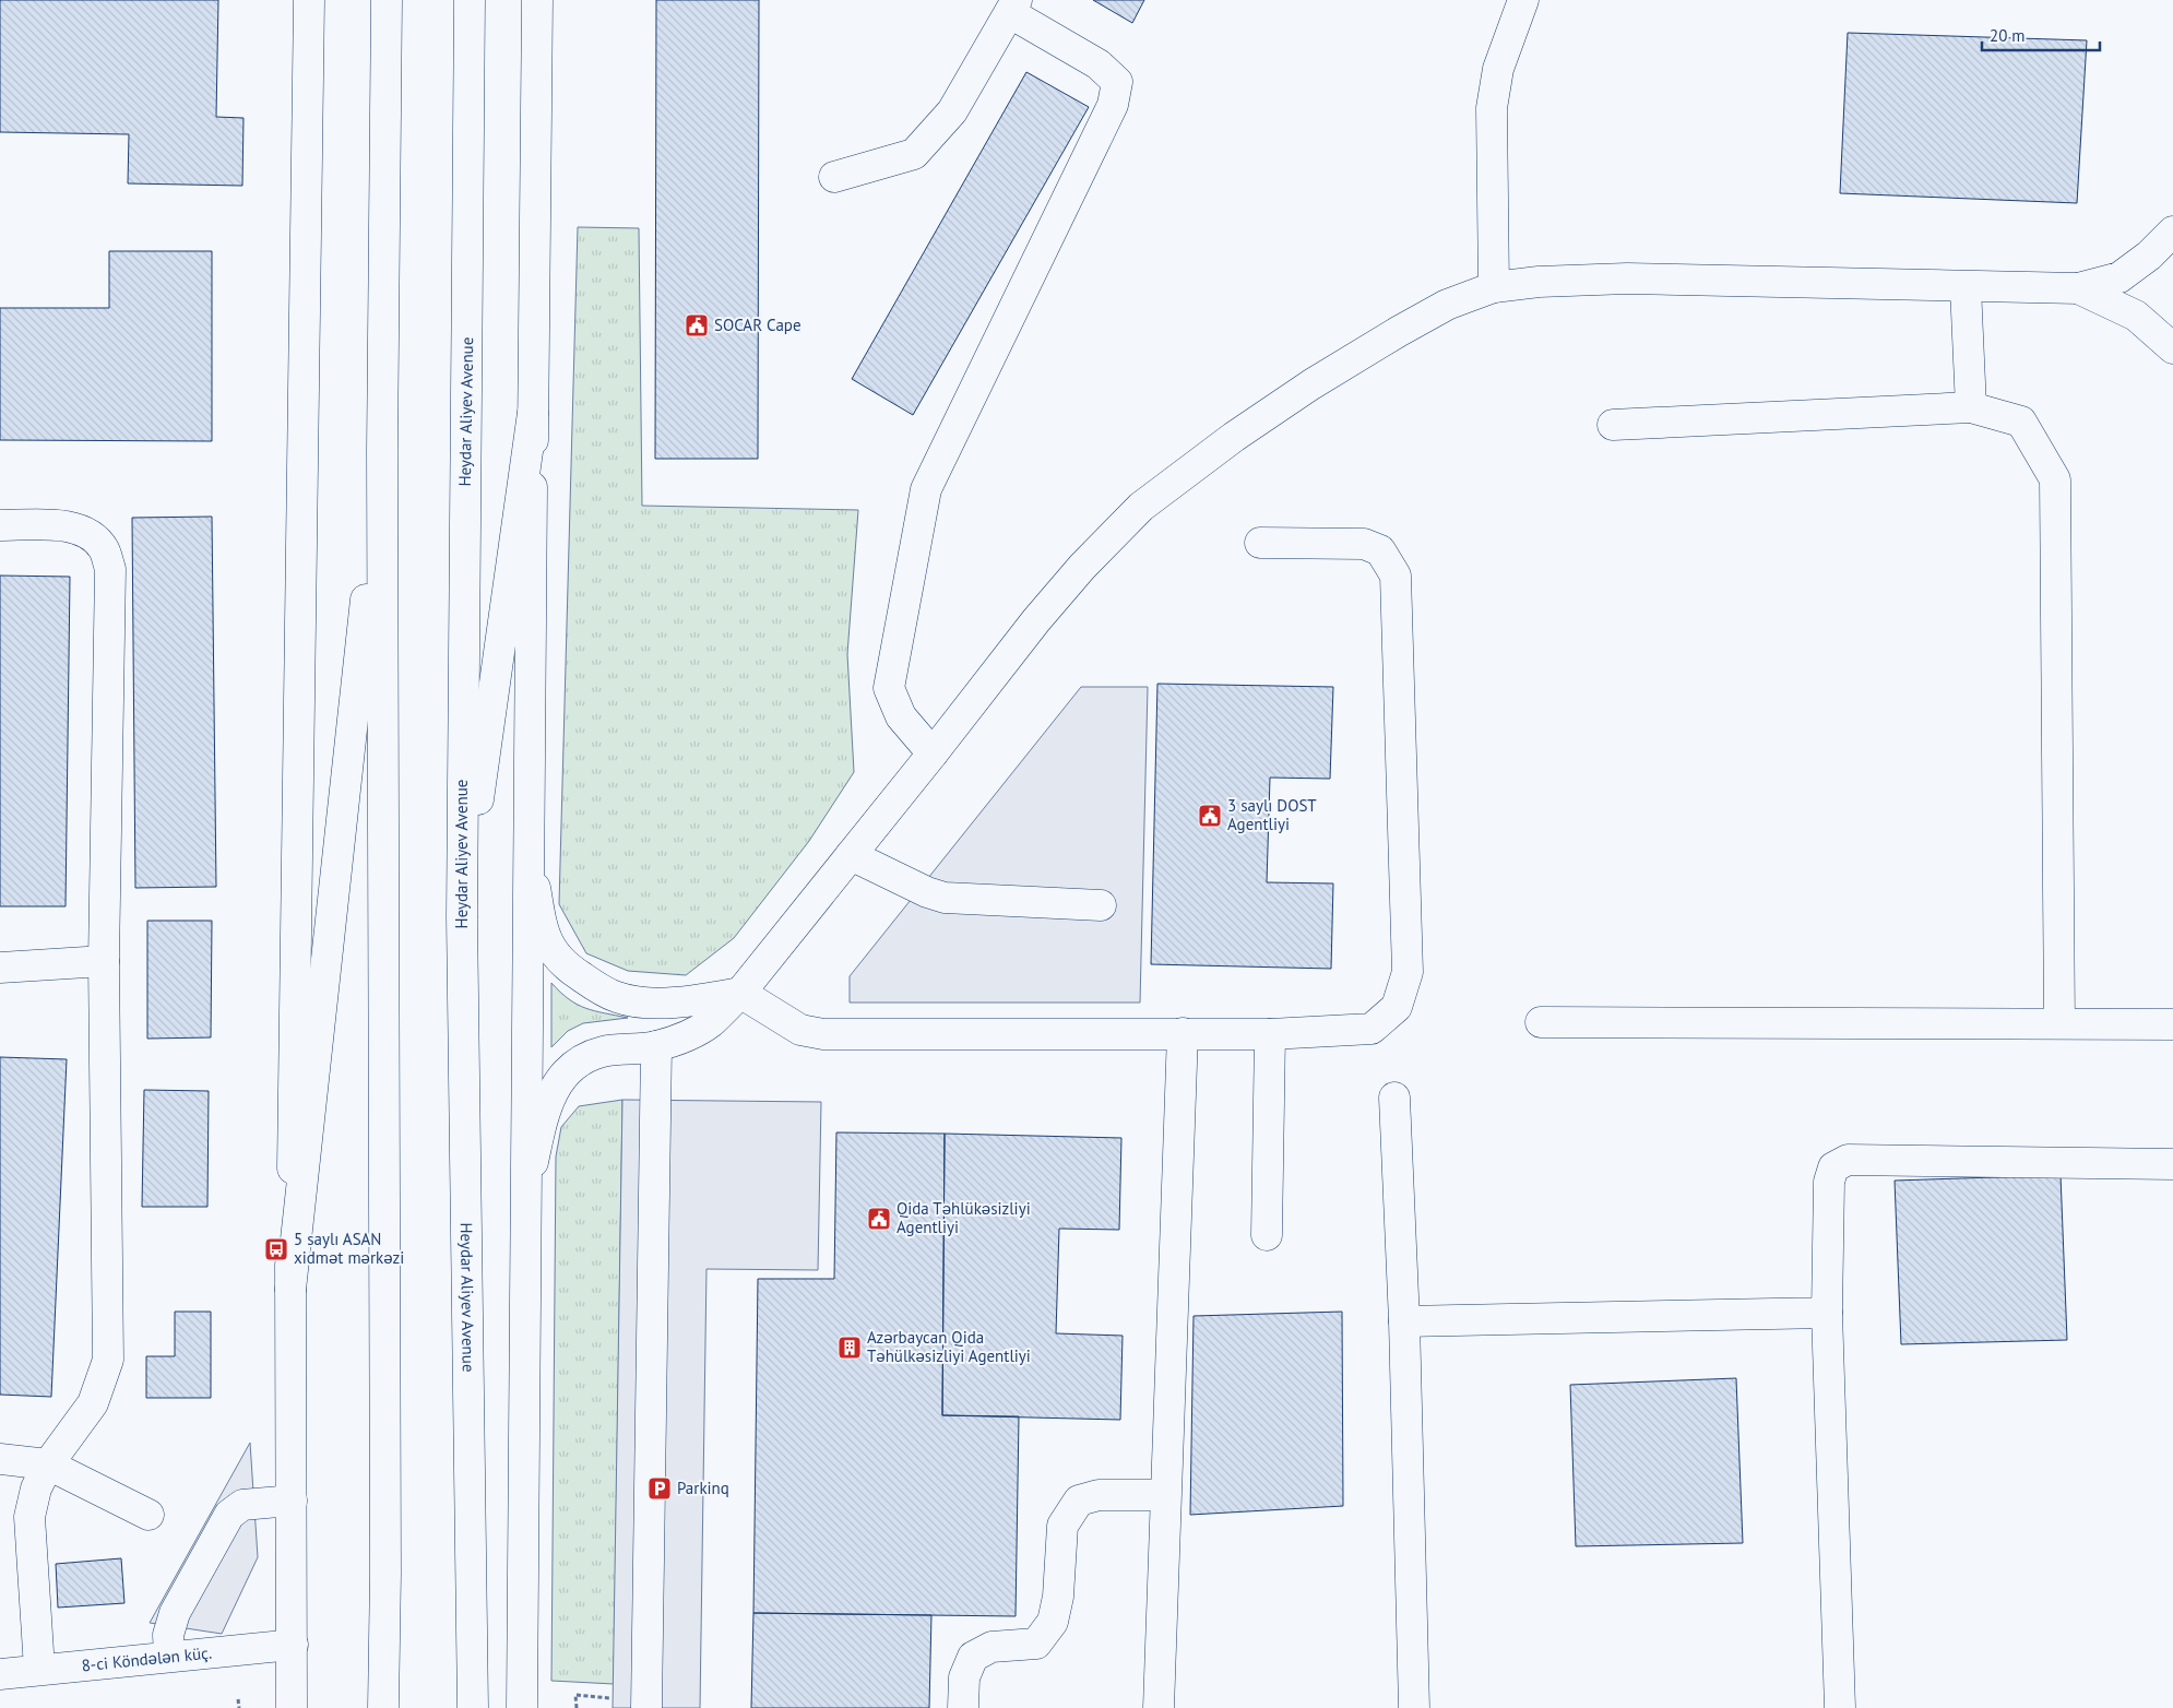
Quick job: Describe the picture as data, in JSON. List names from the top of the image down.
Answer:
{
  "streets": {
    "main road": ["Heydar Aliyev Avenue", "8-ci Köndələn küç."]
  },
  "places": {
    "public building": ["SOCAR Cape", "3 saylı DOST Agentliyi", "Qida Təhlükəsizliyi Agentliyi"],
    "bus stop": ["5 saylı ASAN xidmət mərkəzi"],
    "building": ["Azərbaycan Qida Təhülkəsizliyi Agentliyi"],
    "parking": ["Parkinq"]
  },
  "scale_bar": "20 m"
}
